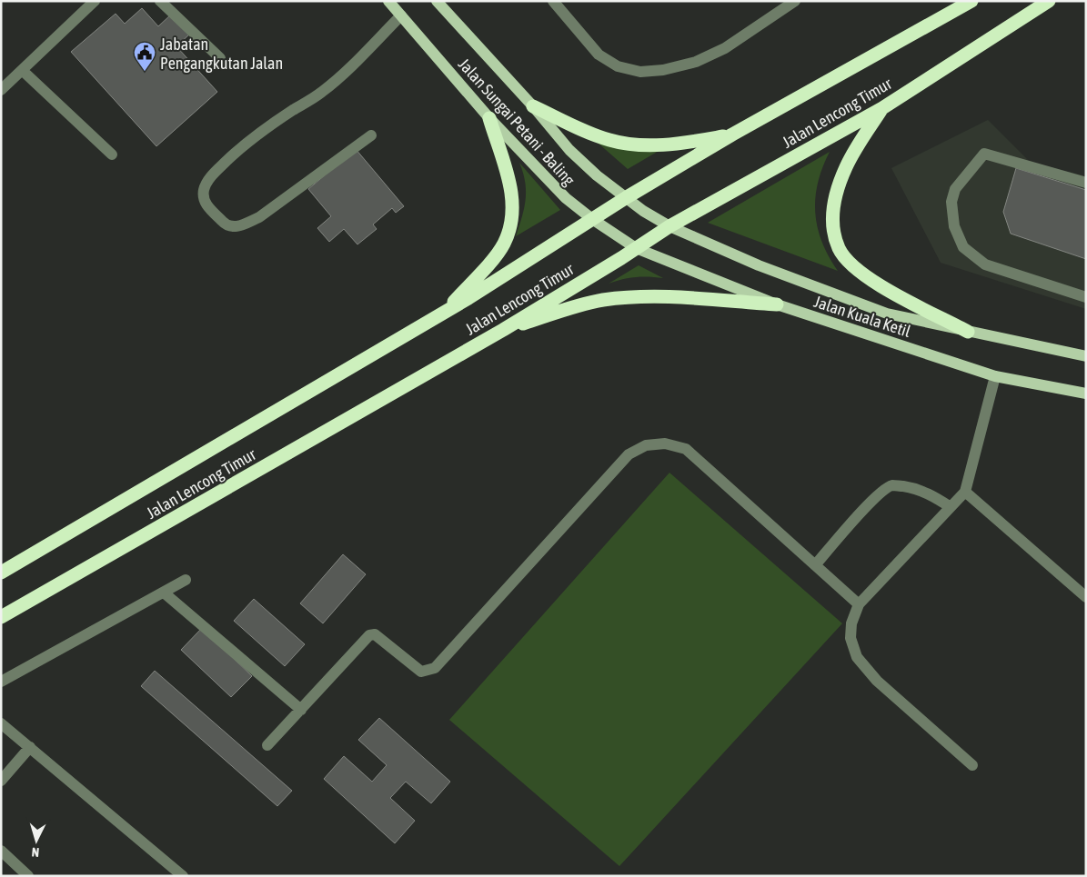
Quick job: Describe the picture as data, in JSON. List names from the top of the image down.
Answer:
{
  "streets": {
    "highway": ["Jalan Lencong Timur"],
    "main road": ["Jalan Sungai Petani - Baling", "Jalan Kuala Ketil"]
  },
  "crossings": [
    ["Jalan Lencong Timur", "Jalan Sungai Petani - Baling"],
    ["Jalan Lencong Timur", "Jalan Kuala Ketil"],
    ["Jalan Sungai Petani - Baling", "Jalan Kuala Ketil"]
  ],
  "places": {
    "public building": ["Jabatan Pengangkutan Jalan"]
  },
  "north": "bottom"
}
